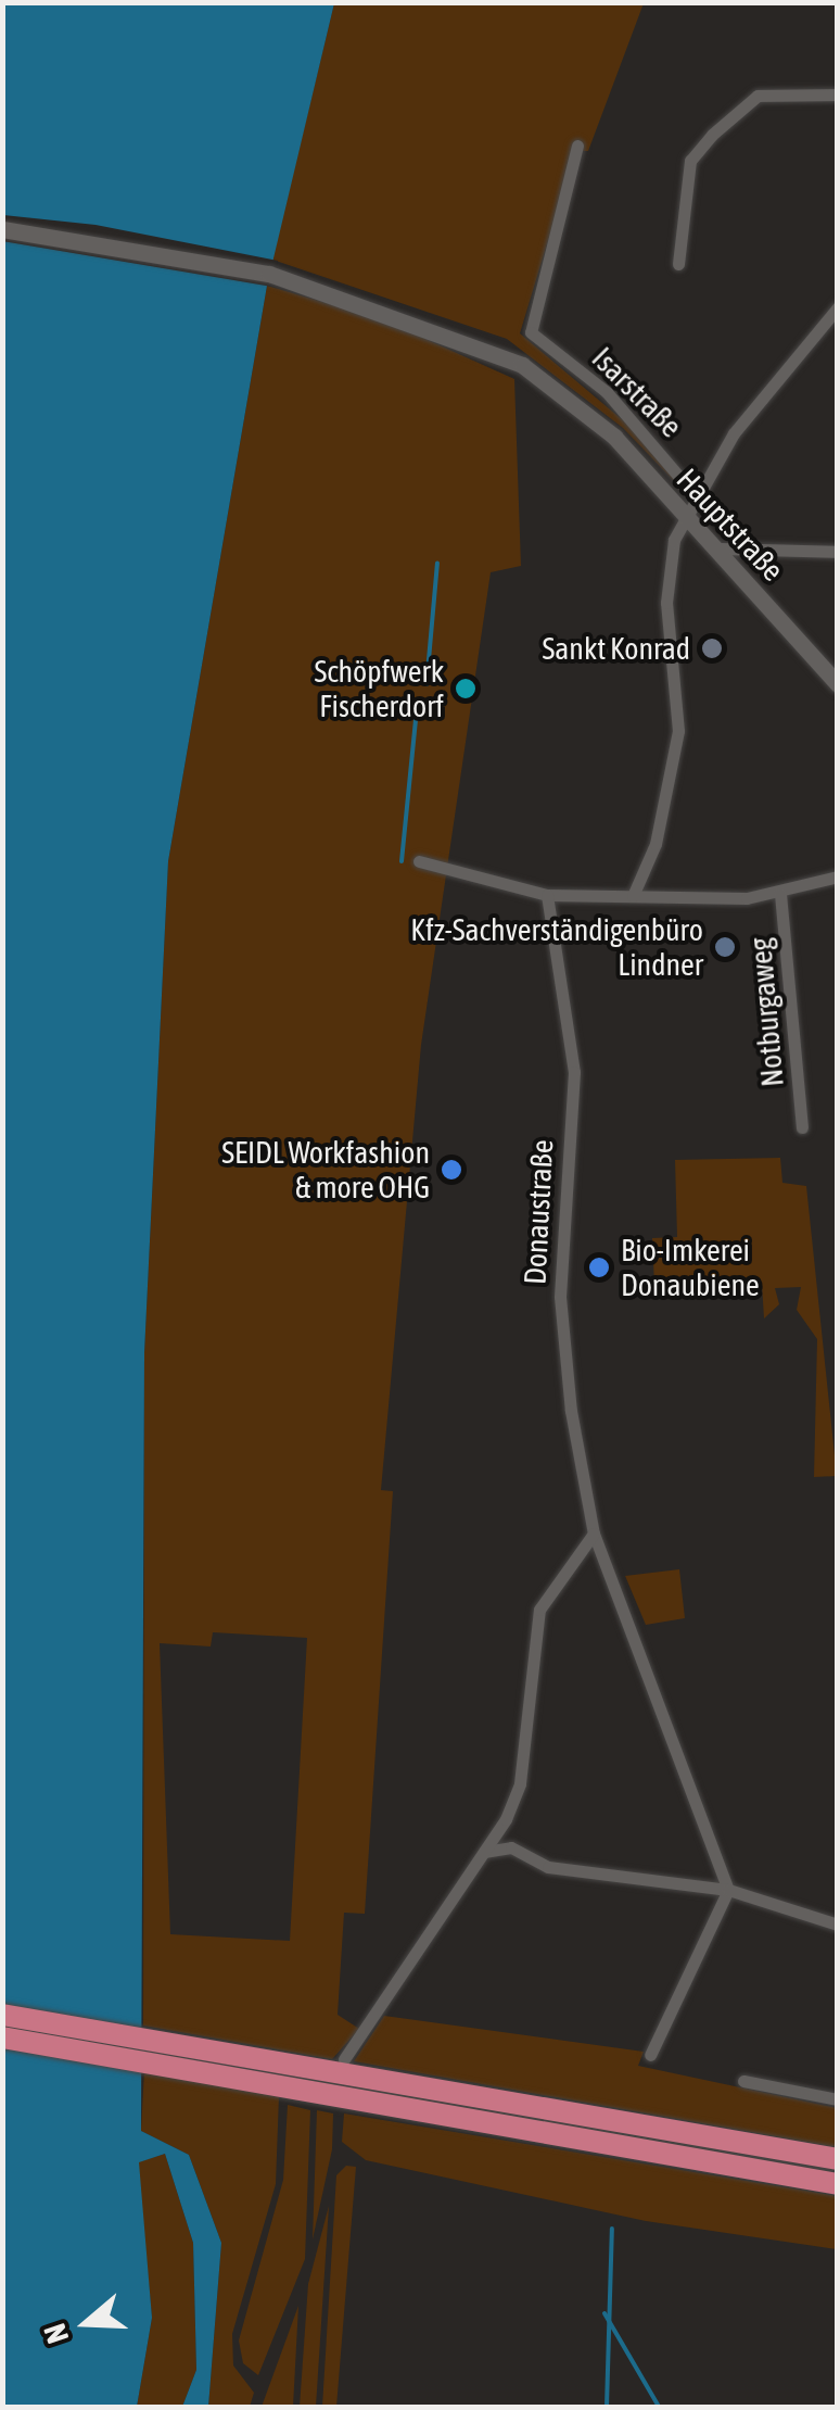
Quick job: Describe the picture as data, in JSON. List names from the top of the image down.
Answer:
{
  "streets": {
    "main road": ["Hauptstraße"],
    "street": ["Isarstraße", "Notburgaweg", "Donaustraße"]
  },
  "crossings": [
    ["Isarstraße", "Hauptstraße"]
  ],
  "places": [
    "Sankt Konrad",
    "Schöpfwerk Fischerdorf",
    "Kfz-Sachverständigenbüro Lindner",
    "SEIDL Workfashion & more OHG",
    "Bio-Imkerei Donaubiene"
  ],
  "north": "left"
}
